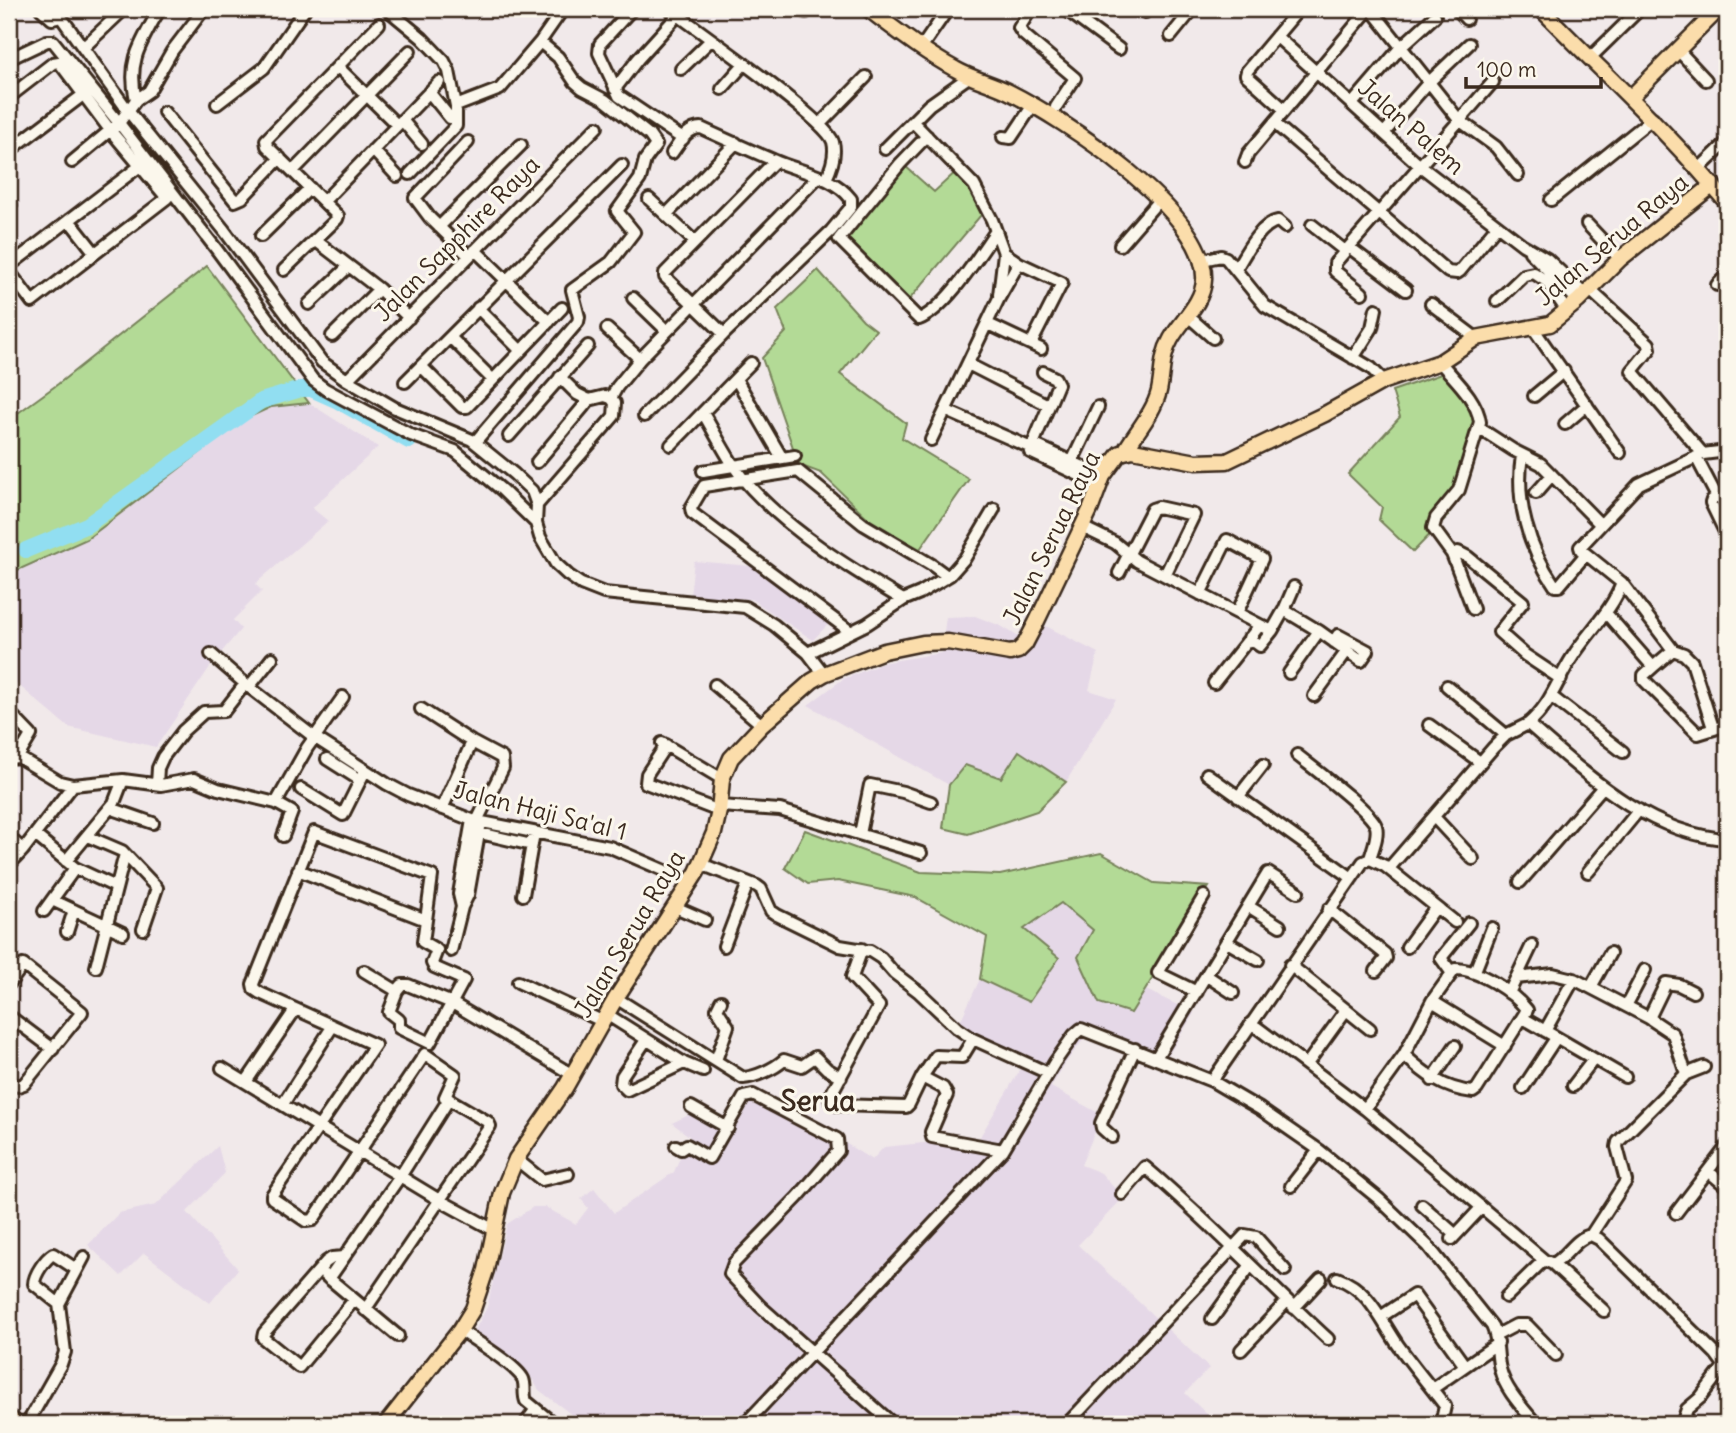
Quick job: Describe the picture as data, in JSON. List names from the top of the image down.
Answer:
{
  "streets": {
    "main road": ["Jalan Serua Raya"],
    "street": ["Jalan Palem", "Jalan Sapphire Raya", "Jalan Haji Sa'al 1"]
  },
  "crossings": [
    ["Jalan Palem", "Jalan Serua Raya"],
    ["Jalan Serua Raya", "Jalan Haji Sa'al 1"]
  ],
  "districts": ["Serua"],
  "scale_bar": "100 m"
}
